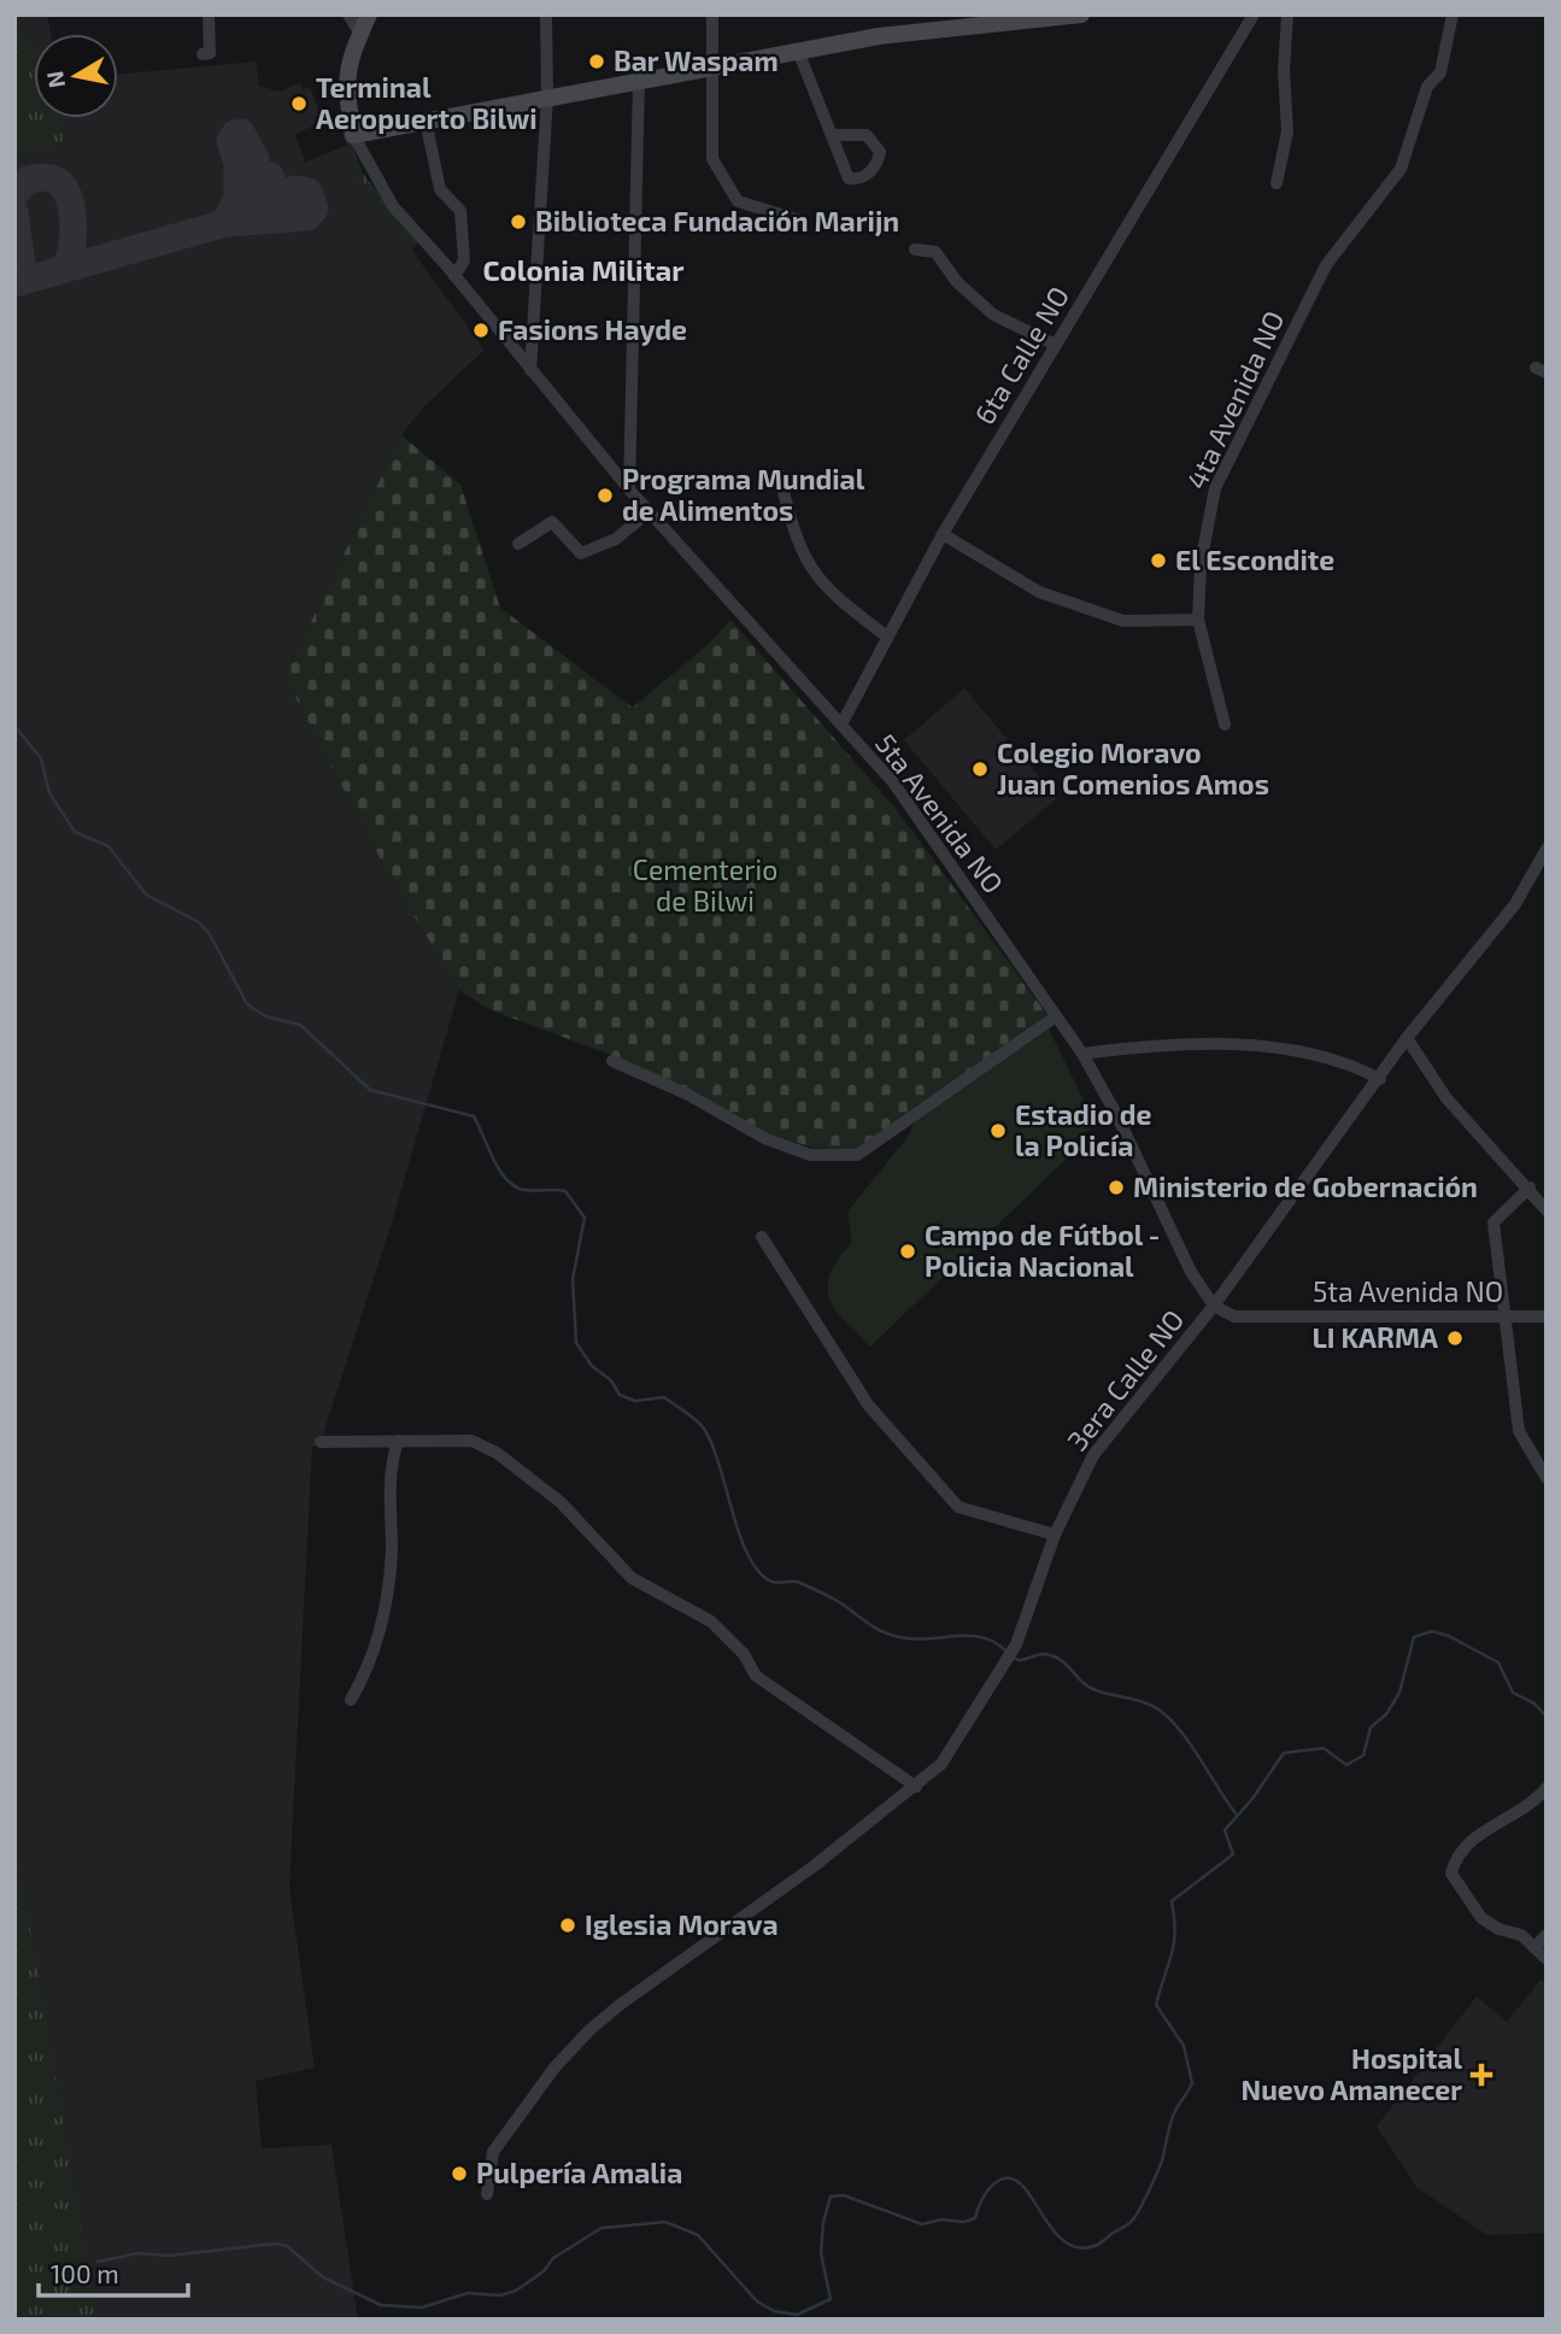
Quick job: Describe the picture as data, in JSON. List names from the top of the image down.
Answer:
{
  "streets": {
    "street": [
      "6ta Calle NO",
      "4ta Avenida NO",
      "5ta Avenida NO",
      "3era Calle NO"
    ]
  },
  "crossings": [
    ["6ta Calle NO", "5ta Avenida NO"],
    ["5ta Avenida NO", "3era Calle NO"]
  ],
  "districts": ["Colonia Militar"],
  "parks": ["Cementerio de Bilwi"],
  "places": {
    "other": [
      "Bar Waspam",
      "Terminal Aeropuerto Bilwi",
      "Biblioteca Fundación Marijn",
      "Fasions Hayde",
      "Programa Mundial de Alimentos",
      "El Escondite",
      "Colegio Moravo Juan Comenios Amos",
      "Estadio de la Policía",
      "Ministerio de Gobernación",
      "Campo de Fútbol - Policia Nacional",
      "LI KARMA",
      "Iglesia Morava",
      "Pulpería Amalia"
    ],
    "health": ["Hospital Nuevo Amanecer"]
  },
  "scale_bar": "100 m",
  "north": "left"
}
